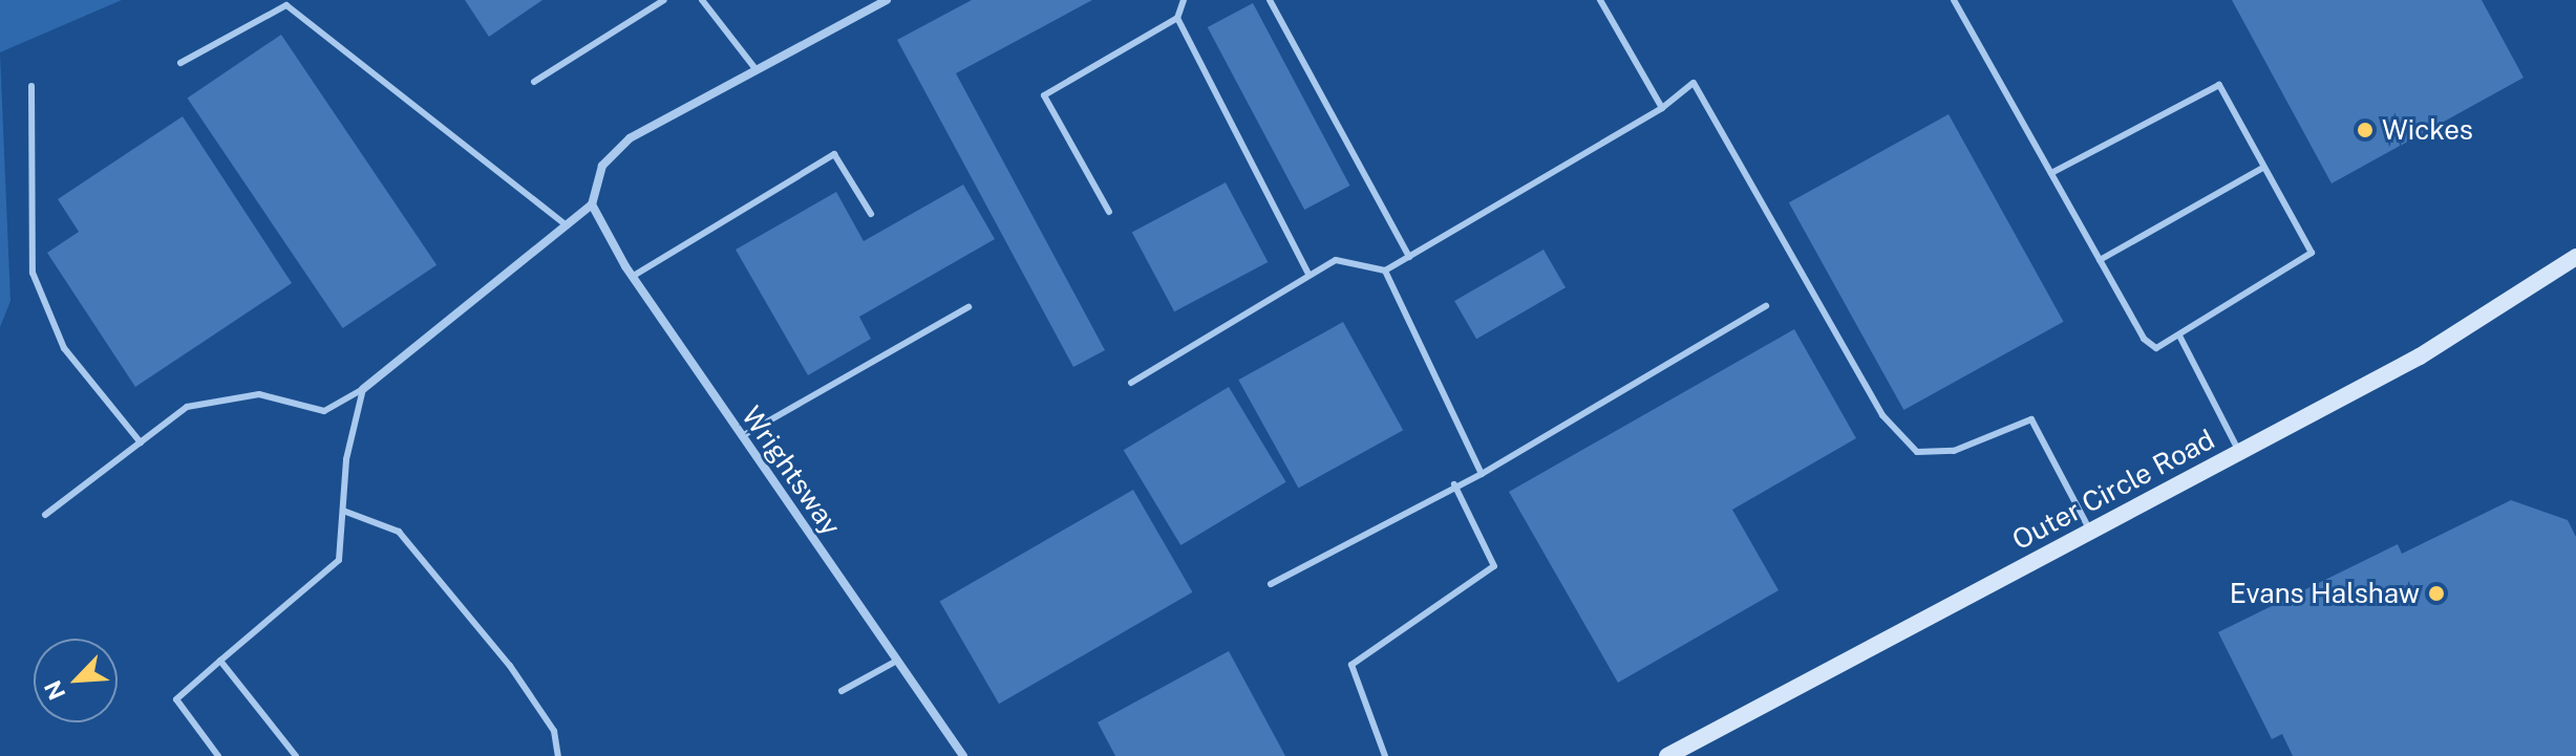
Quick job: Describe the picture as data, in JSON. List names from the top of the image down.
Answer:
{
  "streets": {
    "main road": ["Outer Circle Road"],
    "street": ["Wrightsway"]
  },
  "places": ["Wickes", "Evans Halshaw"],
  "north": "bottom left"
}
